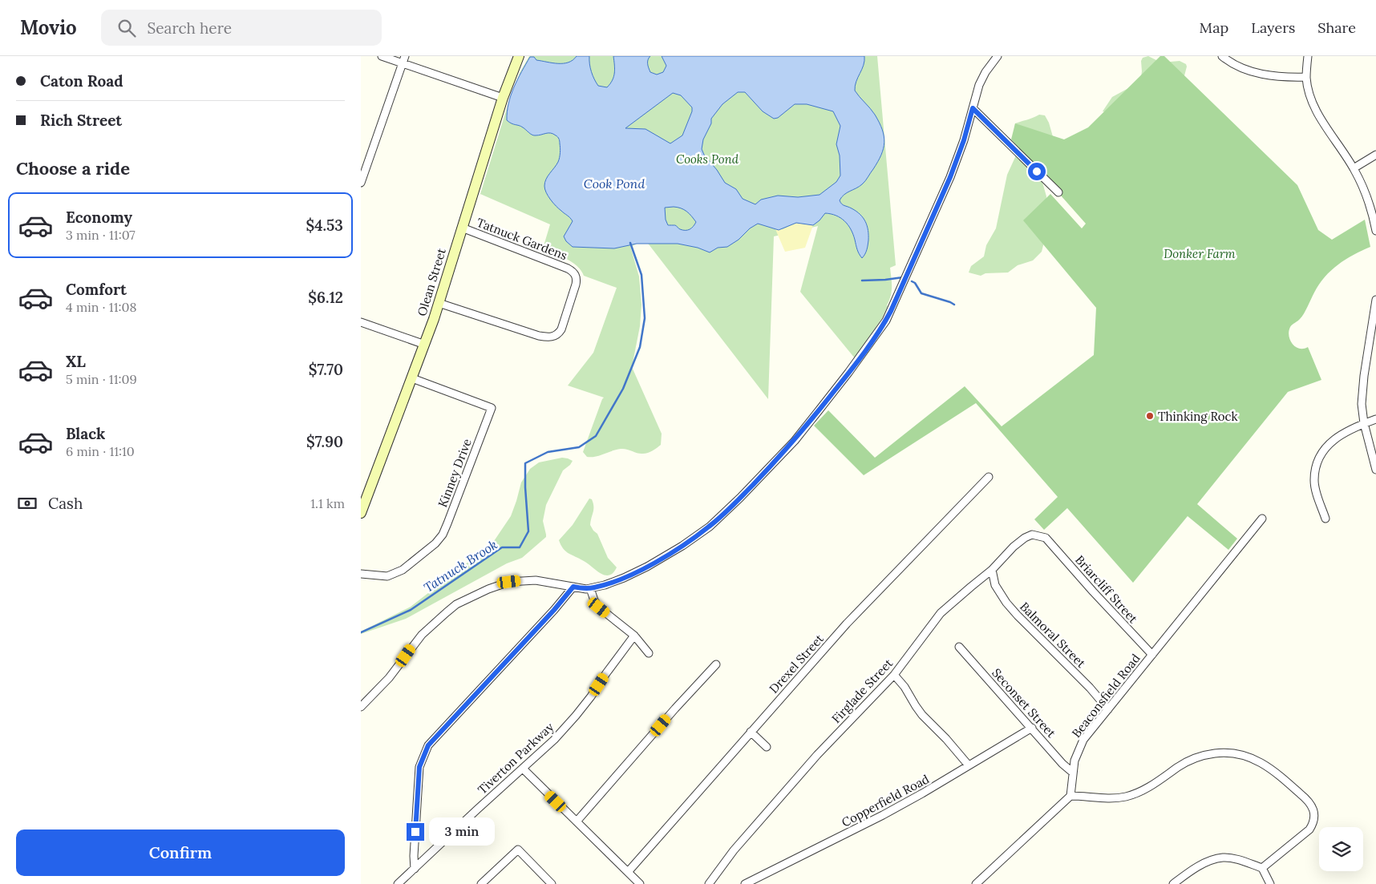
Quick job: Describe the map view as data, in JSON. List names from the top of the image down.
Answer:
{
  "streets": {
    "street": [
      "Tatnuck Gardens",
      "Olean Street",
      "Kinney Drive",
      "Briarcliff Street",
      "Balmoral Street",
      "Drexel Street",
      "Firglade Street",
      "Beaconsfield Road",
      "Seconset Street",
      "Tiverton Parkway",
      "Copperfield Road"
    ]
  },
  "crossings": [
    ["Tatnuck Gardens", "Olean Street"],
    ["Olean Street", "Kinney Drive"],
    ["Briarcliff Street", "Firglade Street"],
    ["Briarcliff Street", "Beaconsfield Road"],
    ["Balmoral Street", "Firglade Street"],
    ["Balmoral Street", "Beaconsfield Road"],
    ["Beaconsfield Road", "Seconset Street"],
    ["Seconset Street", "Copperfield Road"]
  ],
  "water": ["Cook Pond", "Tatnuck Brook"],
  "parks": ["Cooks Pond", "Donker Farm"],
  "places": ["Thinking Rock"],
  "page": {
    "header": "Movio",
    "search": "Search here",
    "nav": ["Map", "Layers", "Share"],
    "banner": ["Caton Road", "Rich Street"],
    "heading": "Choose a ride",
    "list": [
      {
        "name": "Economy",
        "note": "3 min · 11:07",
        "value": "$4.53"
      },
      {
        "name": "Comfort",
        "note": "4 min · 11:08",
        "value": "$6.12"
      },
      {
        "name": "XL",
        "note": "5 min · 11:09",
        "value": "$7.70"
      },
      {
        "name": "Black",
        "note": "6 min · 11:10",
        "value": "$7.90"
      }
    ],
    "pay": ["Cash", "1.1 km"],
    "bubble": "3 min",
    "buttons": "Confirm"
  }
}
